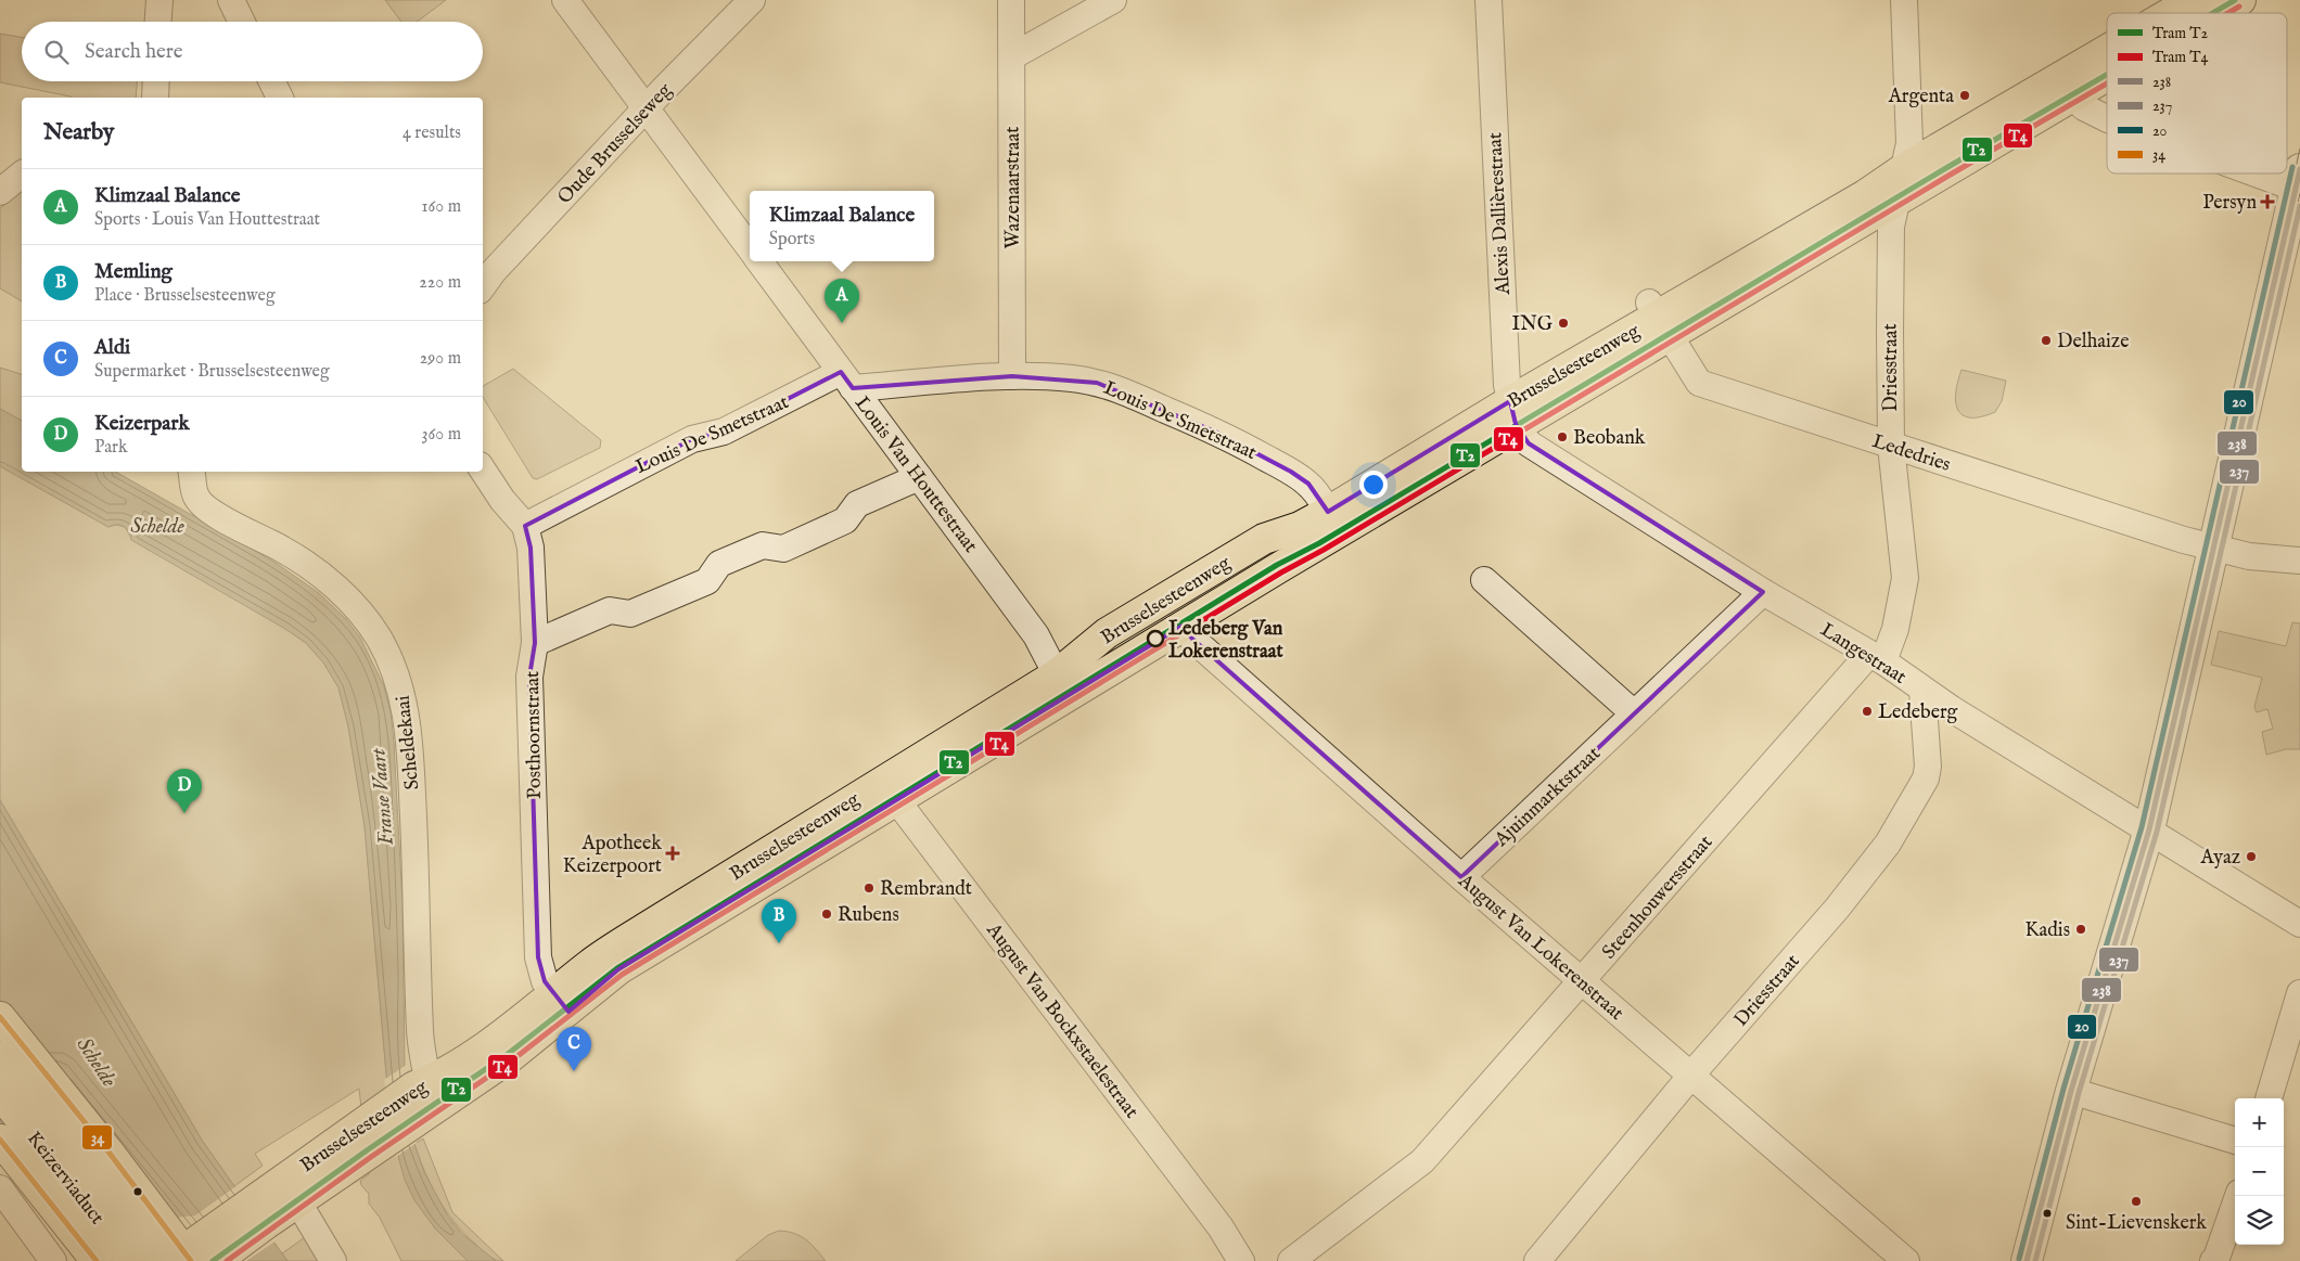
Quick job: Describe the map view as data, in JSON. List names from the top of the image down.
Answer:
{
  "streets": {
    "main road": ["Brusselsesteenweg", "Keizerviaduct"],
    "street": [
      "Oude Brusselseweg",
      "Wazenaarstraat",
      "Alexis Dallièrestraat",
      "Driesstraat",
      "Louis De Smetstraat",
      "Lededries",
      "Louis Van Houttestraat",
      "Langestraat",
      "Posthoornstraat",
      "Scheldekaai",
      "Ajuinmarktstraat",
      "Steenhouwersstraat",
      "August Van Lokerenstraat",
      "August Van Bockxstaelestraat"
    ]
  },
  "crossings": [
    ["Oude Brusselseweg", "Louis Van Houttestraat"],
    ["Wazenaarstraat", "Louis De Smetstraat"],
    ["Alexis Dallièrestraat", "Brusselsesteenweg"],
    ["Alexis Dallièrestraat", "Langestraat"],
    ["Brusselsesteenweg", "Driesstraat"],
    ["Brusselsesteenweg", "Louis De Smetstraat"],
    ["Brusselsesteenweg", "Lededries"],
    ["Brusselsesteenweg", "Louis Van Houttestraat"],
    ["Brusselsesteenweg", "Langestraat"],
    ["Brusselsesteenweg", "Posthoornstraat"],
    ["Brusselsesteenweg", "Scheldekaai"],
    ["Brusselsesteenweg", "August Van Lokerenstraat"],
    ["Brusselsesteenweg", "August Van Bockxstaelestraat"],
    ["Brusselsesteenweg", "Keizerviaduct"],
    ["Driesstraat", "Lededries"],
    ["Driesstraat", "Langestraat"],
    ["Driesstraat", "Steenhouwersstraat"],
    ["Driesstraat", "August Van Lokerenstraat"],
    ["Louis De Smetstraat", "Louis Van Houttestraat"],
    ["Louis De Smetstraat", "Posthoornstraat"],
    ["Langestraat", "Ajuinmarktstraat"],
    ["Langestraat", "Steenhouwersstraat"],
    ["Ajuinmarktstraat", "August Van Lokerenstraat"],
    ["Steenhouwersstraat", "August Van Lokerenstraat"]
  ],
  "water": ["Schelde", "Franse Vaart"],
  "places": {
    "other": [
      "Argenta",
      "ING",
      "Delhaize",
      "Beobank",
      "Ledeberg Van Lokerenstraat",
      "Ledeberg",
      "Ayaz",
      "Rembrandt",
      "Rubens",
      "Kadis",
      "Sint-Lievenskerk"
    ],
    "health": ["Persyn", "Apotheek Keizerpoort"]
  },
  "lines": [
    "tram line T2",
    "tram line T4",
    "transit line 20",
    "transit line 238",
    "transit line 237",
    "transit line 34"
  ],
  "legend": [
    "Tram T2",
    "Tram T4",
    "238",
    "237",
    "20",
    "34"
  ],
  "page": {
    "search": "Search here",
    "heading": ["Nearby", "4 results"],
    "list": [
      {
        "mark": "A",
        "name": "Klimzaal Balance",
        "note": "Sports · Louis Van Houttestraat",
        "value": "160 m"
      },
      {
        "mark": "B",
        "name": "Memling",
        "note": "Place · Brusselsesteenweg",
        "value": "220 m"
      },
      {
        "mark": "C",
        "name": "Aldi",
        "note": "Supermarket · Brusselsesteenweg",
        "value": "290 m"
      },
      {
        "mark": "D",
        "name": "Keizerpark",
        "note": "Park",
        "value": "360 m"
      }
    ],
    "popup": ["Klimzaal Balance", "Sports"],
    "pins": [
      "A",
      "D",
      "B",
      "C"
    ],
    "map_buttons": ["+", "−"]
  }
}
